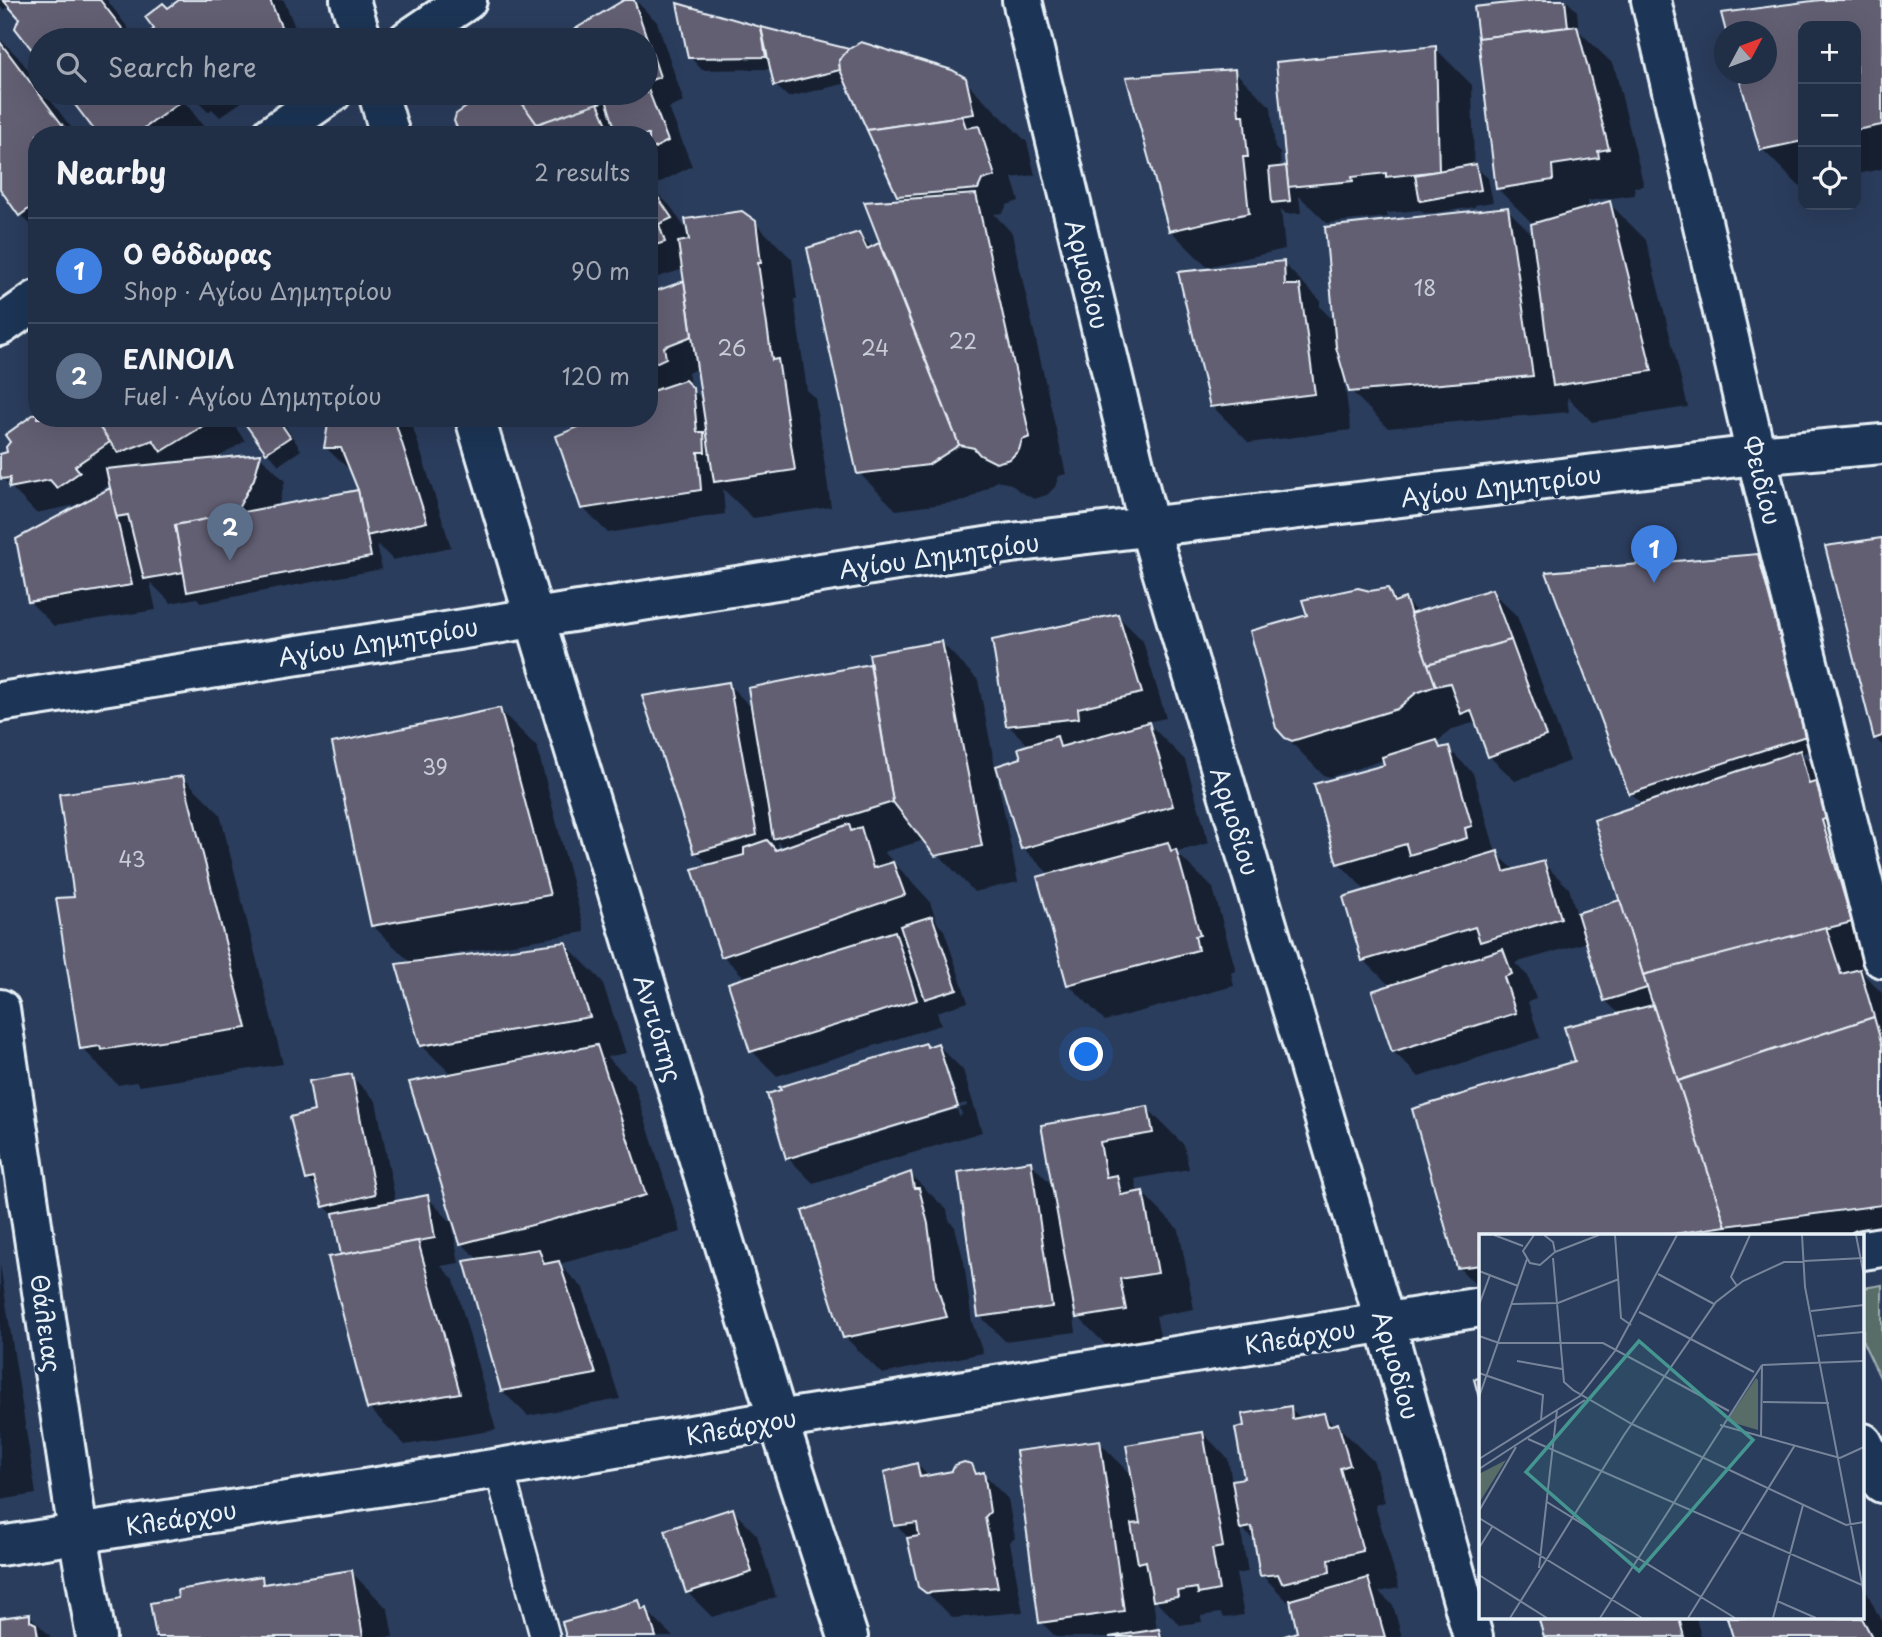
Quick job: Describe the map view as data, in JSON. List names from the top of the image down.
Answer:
{
  "streets": {
    "street": [
      "Αρμοδίου",
      "Φειδίου",
      "Αγίου Δημητρίου",
      "Αντιόπης",
      "Θάλειας",
      "Κλεάρχου"
    ]
  },
  "crossings": [
    ["Αρμοδίου", "Αγίου Δημητρίου"],
    ["Αρμοδίου", "Κλεάρχου"],
    ["Φειδίου", "Αγίου Δημητρίου"],
    ["Αγίου Δημητρίου", "Αντιόπης"],
    ["Αντιόπης", "Κλεάρχου"],
    ["Θάλειας", "Κλεάρχου"]
  ],
  "house_numbers": [
    "18",
    "22",
    "26",
    "24",
    "39",
    "43"
  ],
  "north": "top right",
  "page": {
    "map_buttons": ["+", "−"],
    "search": "Search here",
    "heading": ["Nearby", "2 results"],
    "list": [
      {
        "mark": "1",
        "name": "Ο Θόδωρας",
        "note": "Shop · Αγίου Δημητρίου",
        "value": "90 m"
      },
      {
        "mark": "2",
        "name": "ΕΛΙΝΟΙΛ",
        "note": "Fuel · Αγίου Δημητρίου",
        "value": "120 m"
      }
    ],
    "pins": ["2", "1"]
  }
}
